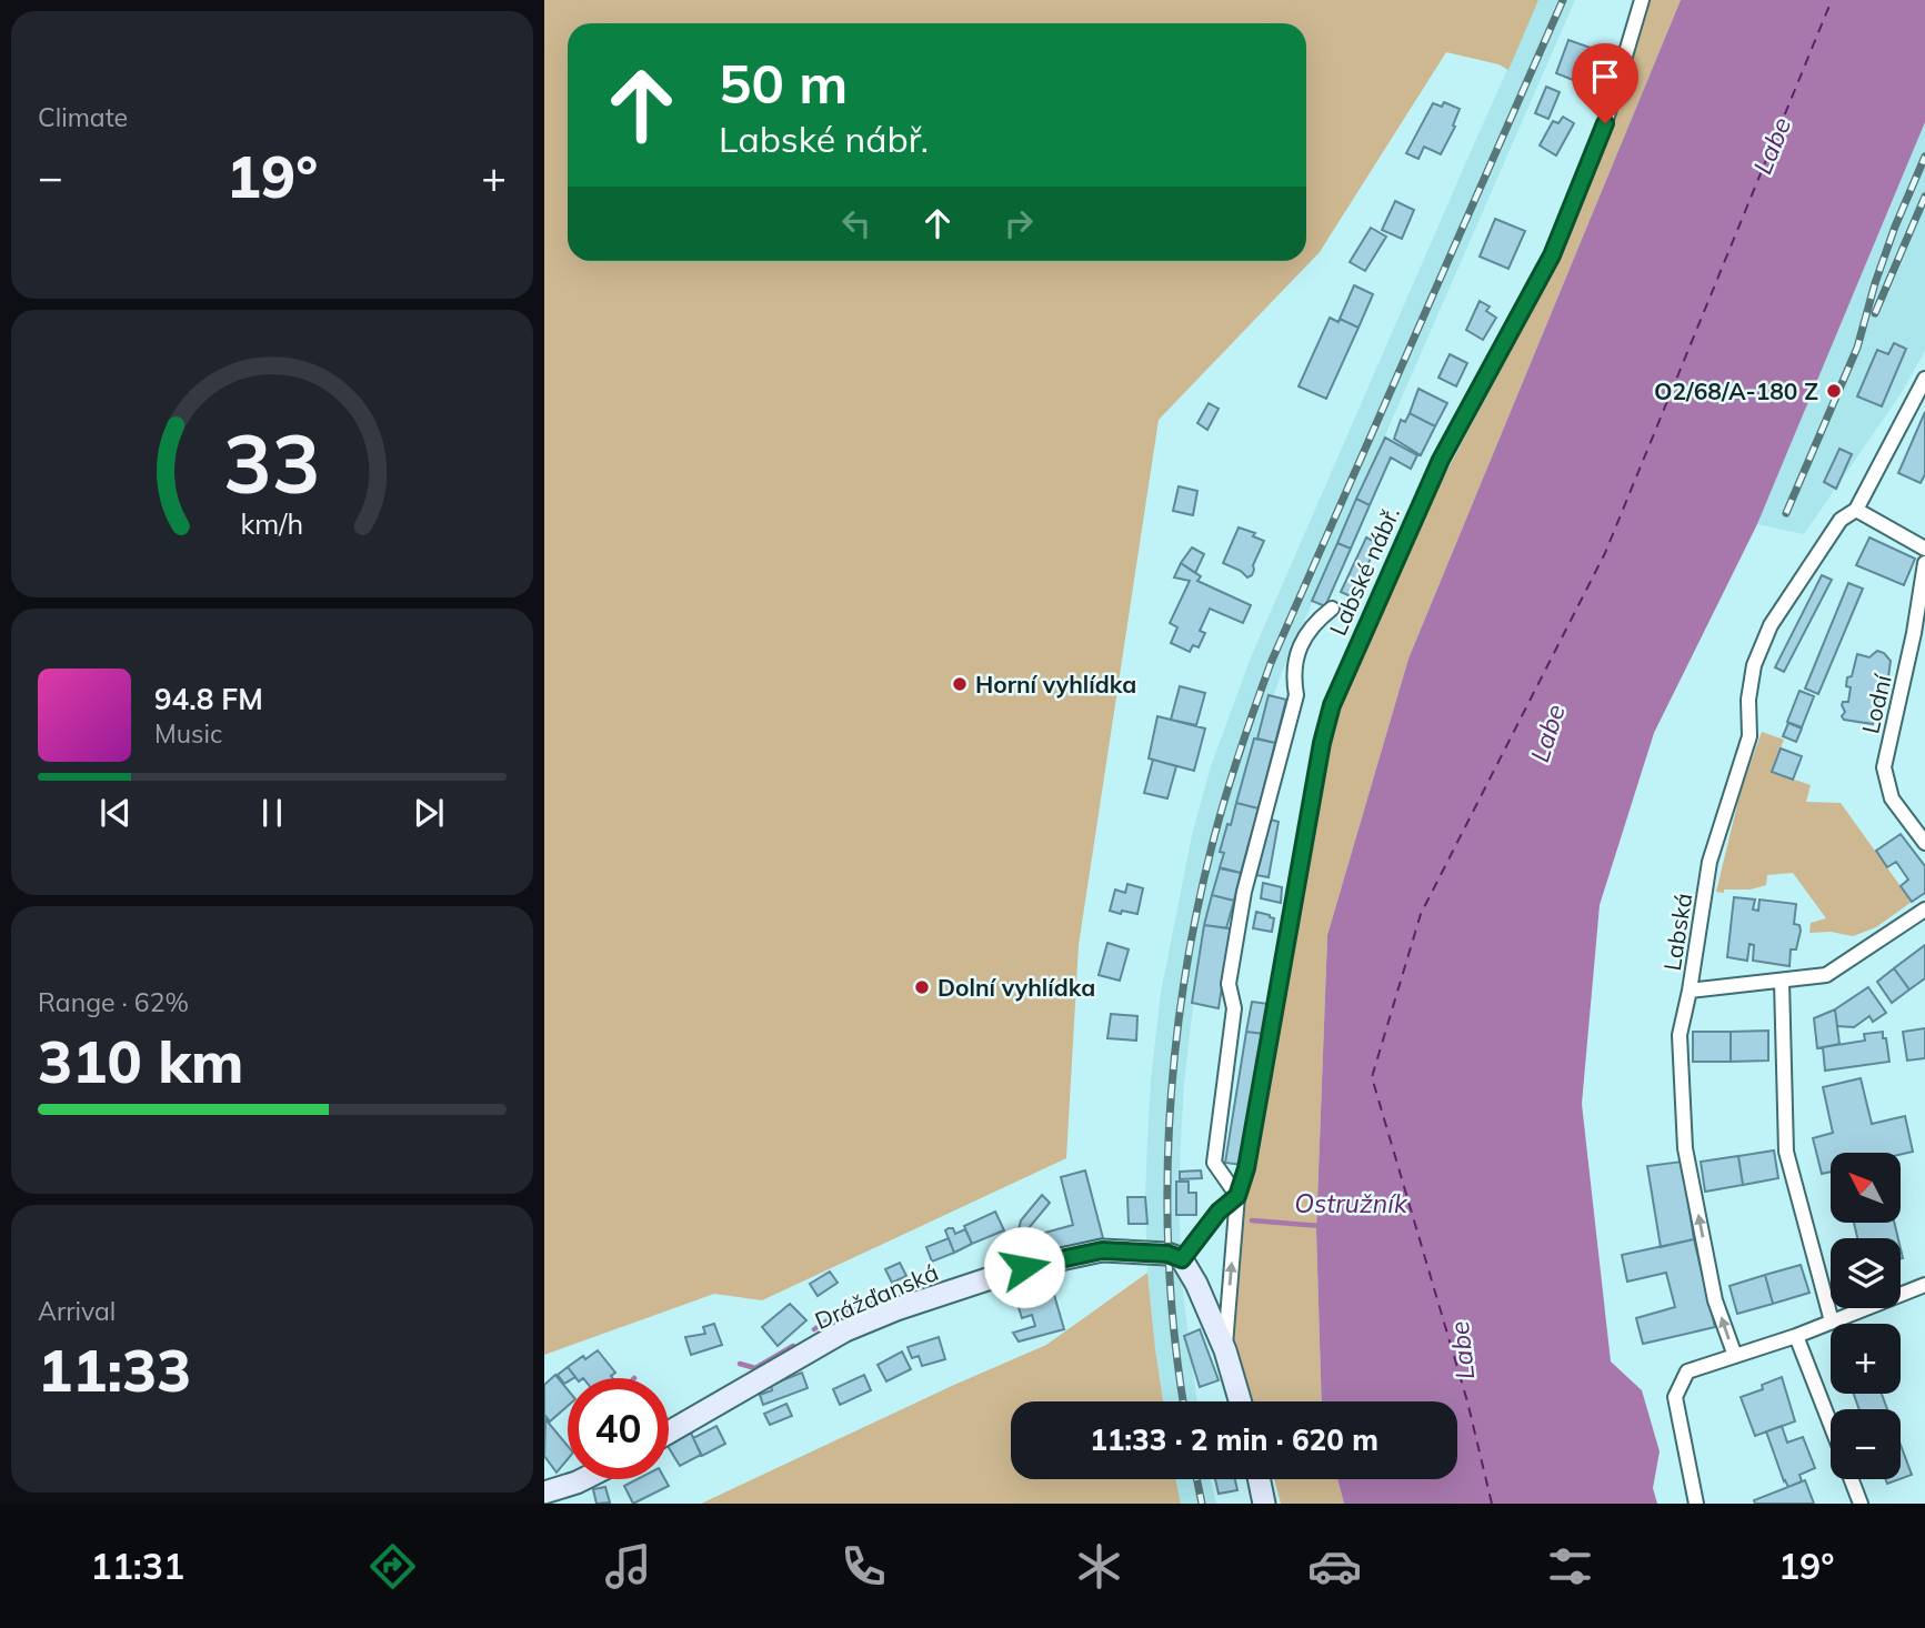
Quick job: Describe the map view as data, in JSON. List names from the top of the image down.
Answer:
{
  "streets": {
    "street": [
      "Labské nábř.",
      "Lodní",
      "Labská",
      "Drážďanská"
    ]
  },
  "crossings": [
    ["Labské nábř.", "Drážďanská"]
  ],
  "water": ["Labe", "Ostružník"],
  "places": ["O2/68/A-180 Z", "Horní vyhlídka", "Dolní vyhlídka"],
  "north": "top left",
  "page": {
    "tile": [
      "Climate",
      ["Range · 62%", "310 km"],
      ["Arrival", "11:33"]
    ],
    "turn": ["50 m", "Labské nábř."],
    "heat": ["−", "19°", "+"],
    "song": ["94.8 FM", "Music"],
    "map_buttons": ["+", "−"],
    "limit": "40",
    "trip": "11:33 · 2 min · 620 m",
    "tabs": ["11:31", "19°"],
    "gauge": ["33", "km/h"]
  }
}
